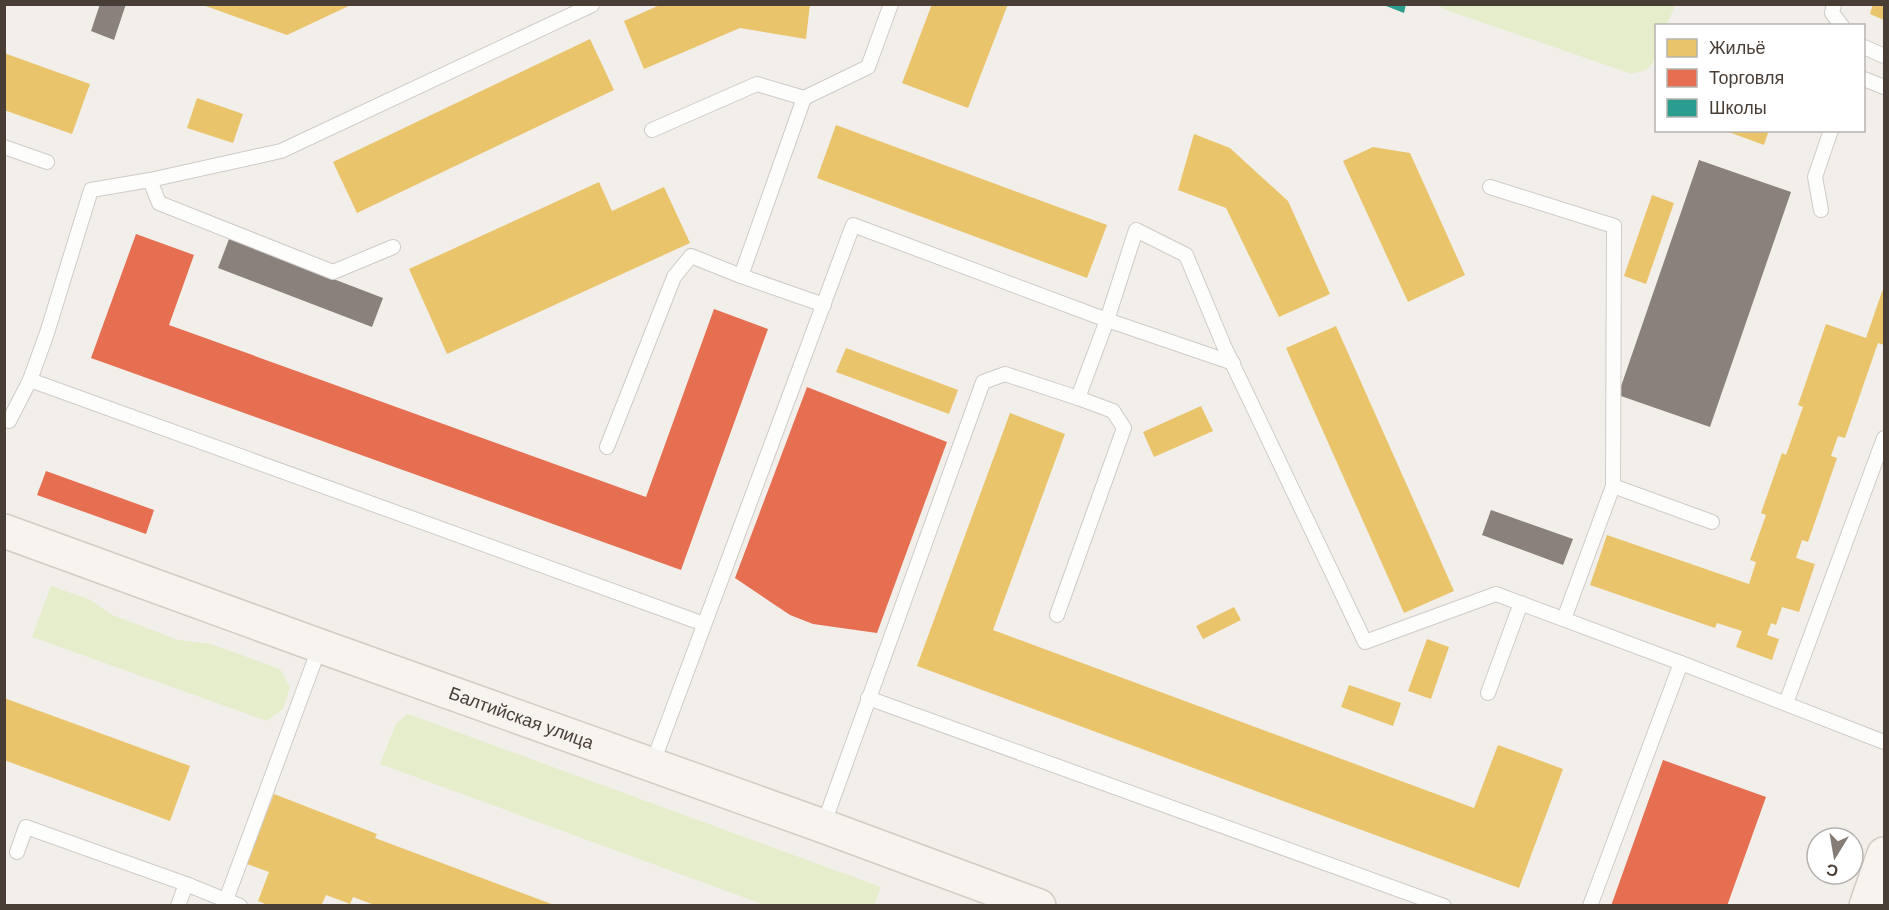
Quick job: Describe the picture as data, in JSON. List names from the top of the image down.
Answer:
{
  "streets": {
    "main road": ["Балтийская улица"]
  },
  "legend": ["Жильё", "Торговля", "Школы"],
  "north": "bottom"
}
